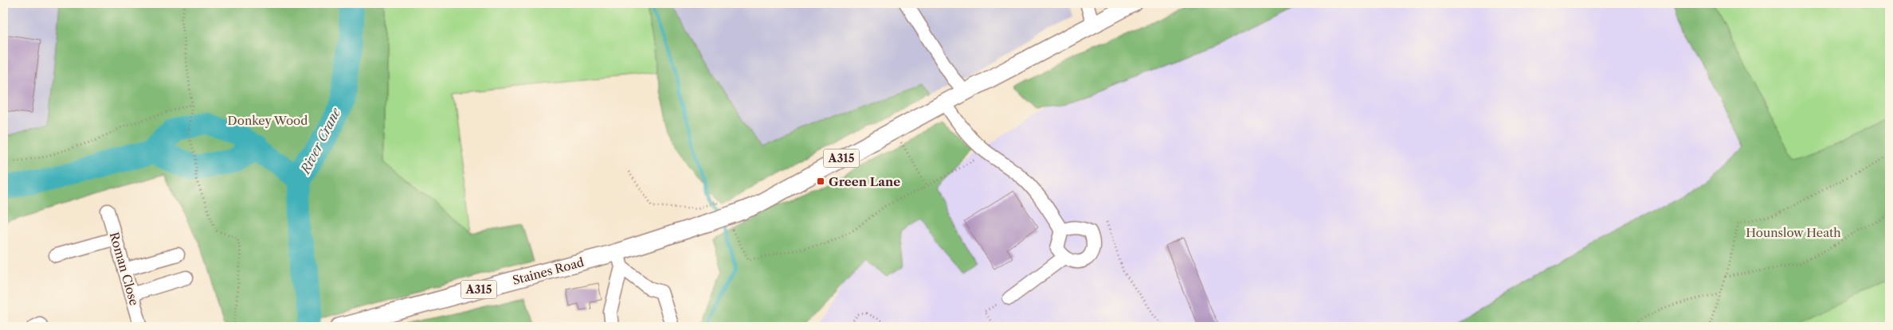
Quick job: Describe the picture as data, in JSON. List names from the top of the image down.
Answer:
{
  "streets": {
    "main road": ["A315", "Staines Road"],
    "street": ["Roman Close"]
  },
  "crossings": [
    ["A315", "Staines Road"]
  ],
  "water": ["River Crane"],
  "parks": ["Donkey Wood", "Hounslow Heath"],
  "places": {
    "transit": ["Green Lane"]
  }
}
